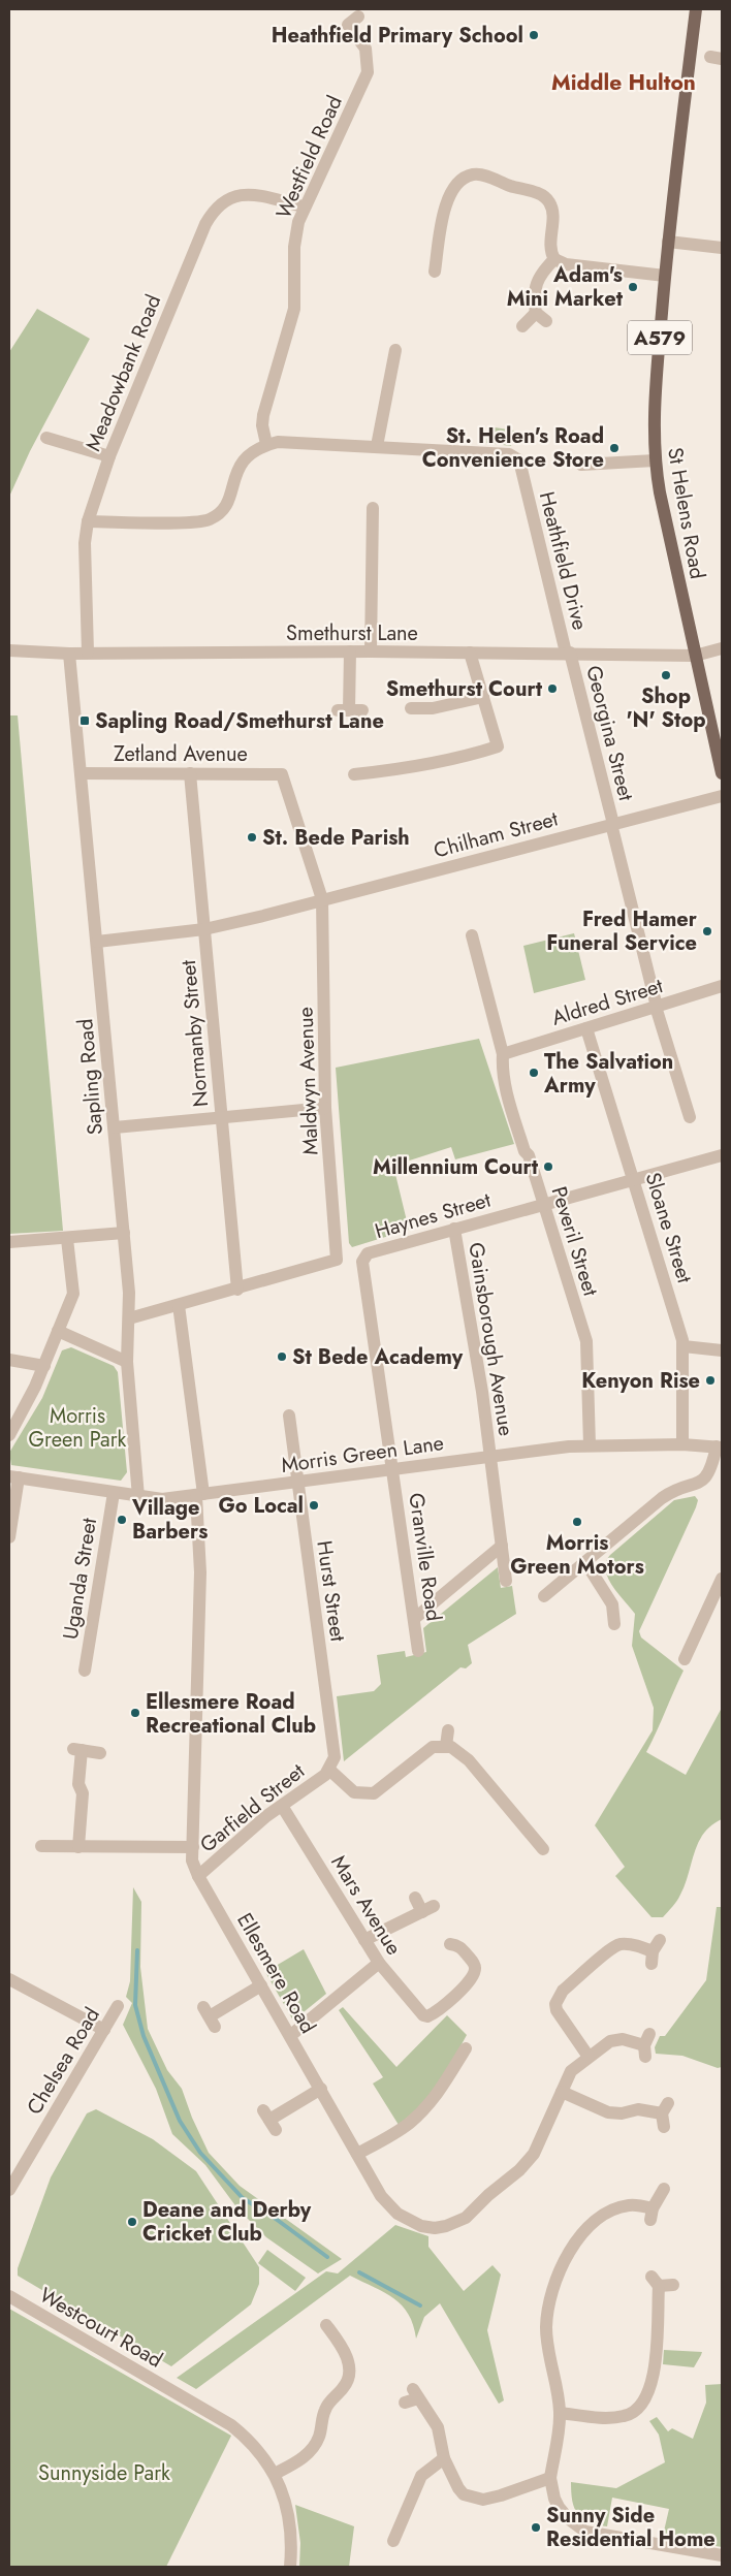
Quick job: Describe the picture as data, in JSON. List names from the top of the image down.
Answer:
{
  "streets": {
    "main road": ["A579", "St Helens Road"],
    "street": [
      "Westfield Road",
      "Meadowbank Road",
      "Heathfield Drive",
      "Smethurst Lane",
      "Georgina Street",
      "Zetland Avenue",
      "Chilham Street",
      "Aldred Street",
      "Normanby Street",
      "Sapling Road",
      "Maldwyn Avenue",
      "Haynes Street",
      "Sloane Street",
      "Peveril Street",
      "Gainsborough Avenue",
      "Morris Green Lane",
      "Granville Road",
      "Uganda Street",
      "Hurst Street",
      "Garfield Street",
      "Mars Avenue",
      "Ellesmere Road",
      "Chelsea Road",
      "Westcourt Road"
    ]
  },
  "crossings": [
    ["Westfield Road", "Meadowbank Road"],
    ["Westfield Road", "Heathfield Drive"],
    ["Meadowbank Road", "Smethurst Lane"],
    ["St Helens Road", "Smethurst Lane"],
    ["Heathfield Drive", "Smethurst Lane"],
    ["Heathfield Drive", "Georgina Street"],
    ["Smethurst Lane", "Georgina Street"],
    ["Smethurst Lane", "Sapling Road"],
    ["Georgina Street", "Chilham Street"],
    ["Georgina Street", "Aldred Street"],
    ["Zetland Avenue", "Normanby Street"],
    ["Zetland Avenue", "Sapling Road"],
    ["Zetland Avenue", "Maldwyn Avenue"],
    ["Chilham Street", "Normanby Street"],
    ["Chilham Street", "Sapling Road"],
    ["Chilham Street", "Maldwyn Avenue"],
    ["Aldred Street", "Sloane Street"],
    ["Aldred Street", "Peveril Street"],
    ["Normanby Street", "Maldwyn Avenue"],
    ["Sapling Road", "Morris Green Lane"],
    ["Haynes Street", "Sloane Street"],
    ["Haynes Street", "Peveril Street"],
    ["Haynes Street", "Gainsborough Avenue"],
    ["Haynes Street", "Granville Road"],
    ["Sloane Street", "Morris Green Lane"],
    ["Peveril Street", "Morris Green Lane"],
    ["Gainsborough Avenue", "Morris Green Lane"],
    ["Morris Green Lane", "Granville Road"],
    ["Morris Green Lane", "Uganda Street"],
    ["Morris Green Lane", "Hurst Street"],
    ["Morris Green Lane", "Ellesmere Road"],
    ["Hurst Street", "Garfield Street"],
    ["Garfield Street", "Mars Avenue"],
    ["Garfield Street", "Ellesmere Road"]
  ],
  "districts": ["Middle Hulton"],
  "parks": ["Morris Green Park", "Sunnyside Park"],
  "places": {
    "other": [
      "Heathfield Primary School",
      "Adam's Mini Market",
      "St. Helen's Road Convenience Store",
      "Shop 'N' Stop",
      "Smethurst Court",
      "St. Bede Parish",
      "Fred Hamer Funeral Service",
      "The Salvation Army",
      "Millennium Court",
      "St Bede Academy",
      "Kenyon Rise",
      "Go Local",
      "Village Barbers",
      "Morris Green Motors",
      "Ellesmere Road Recreational Club",
      "Deane and Derby Cricket Club",
      "Sunny Side Residential Home"
    ],
    "transit": ["Sapling Road/Smethurst Lane"]
  }
}
